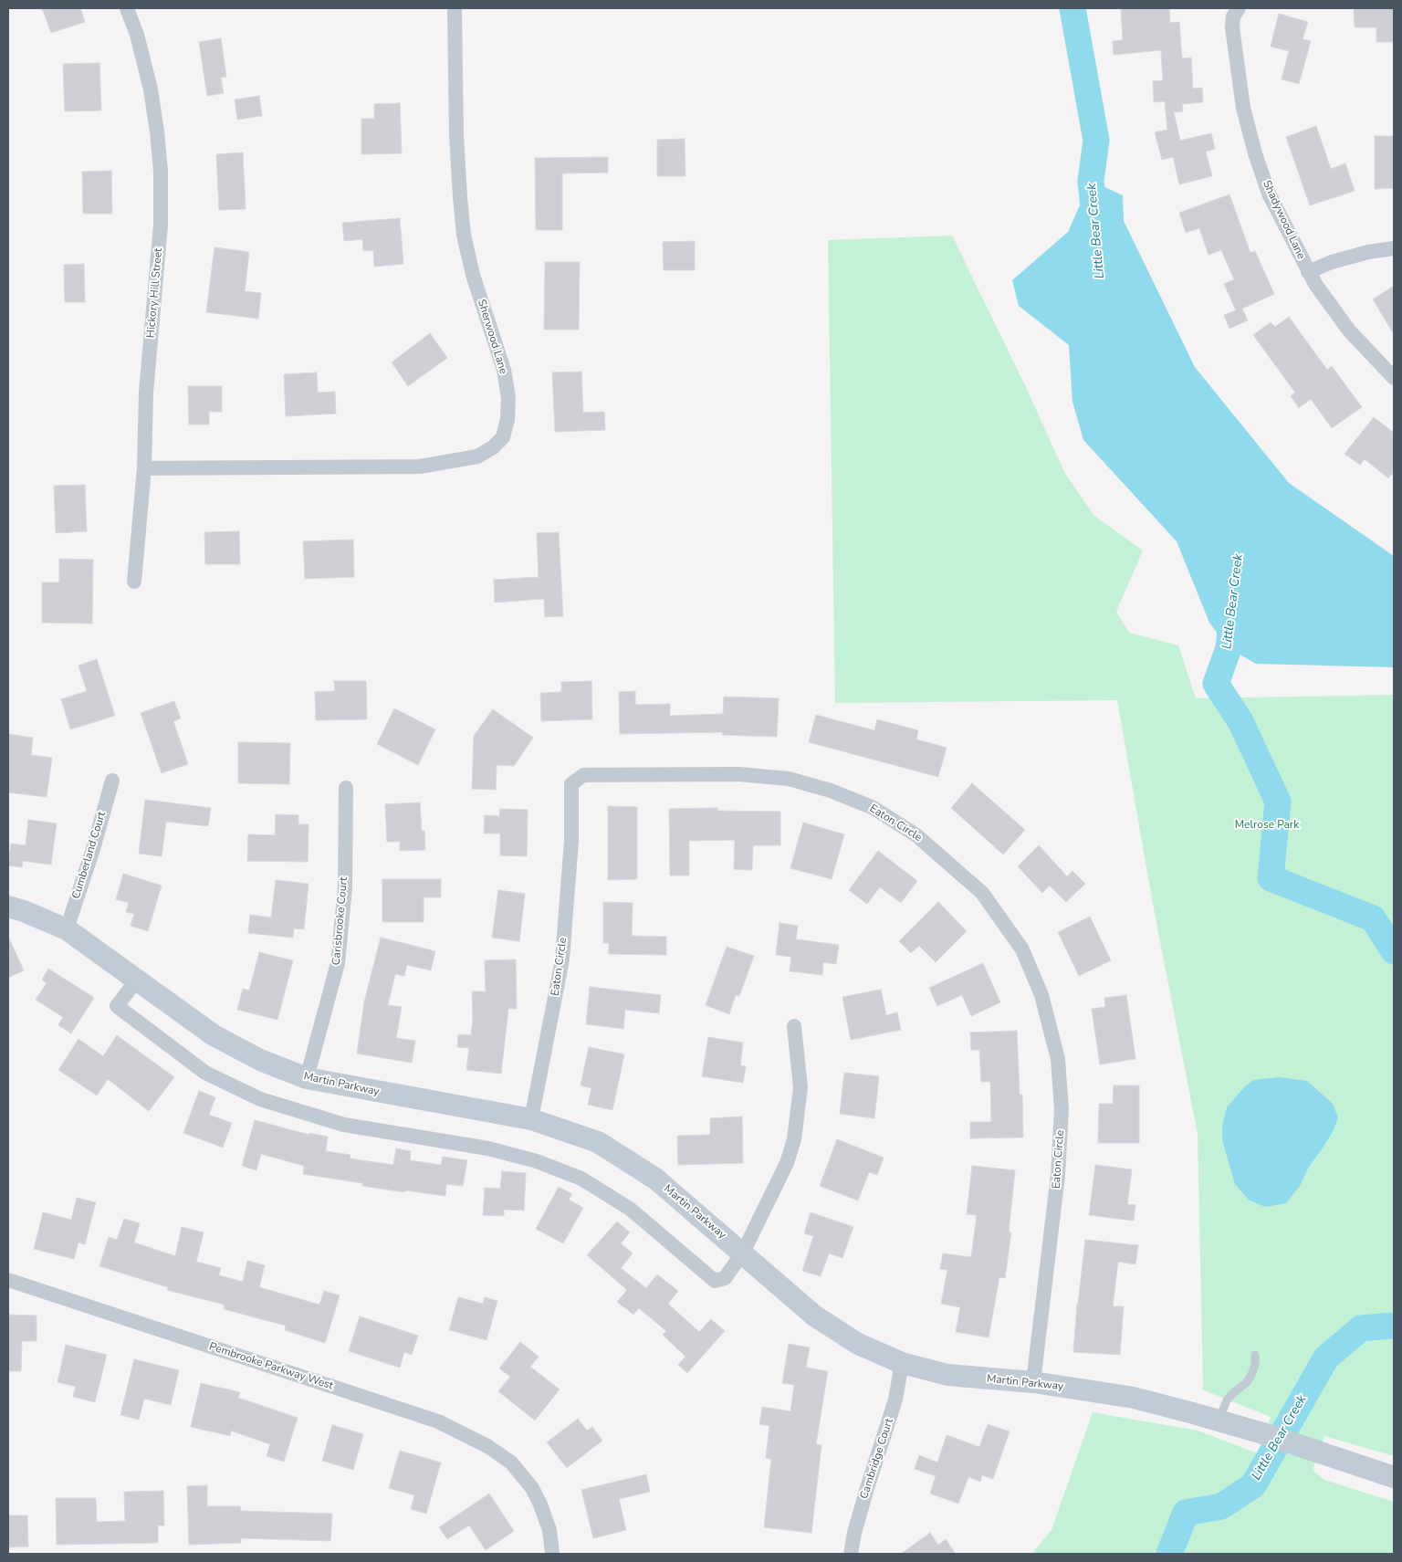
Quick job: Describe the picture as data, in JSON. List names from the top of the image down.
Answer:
{
  "streets": {
    "street": [
      "Shadywood Lane",
      "Hickory Hill Street",
      "Sherwood Lane",
      "Eaton Circle",
      "Cumberland Court",
      "Carisbrooke Court",
      "Martin Parkway",
      "Pembrooke Parkway West",
      "Cambridge Court"
    ]
  },
  "crossings": [
    ["Hickory Hill Street", "Sherwood Lane"],
    ["Eaton Circle", "Martin Parkway"],
    ["Cumberland Court", "Martin Parkway"],
    ["Carisbrooke Court", "Martin Parkway"],
    ["Martin Parkway", "Cambridge Court"]
  ],
  "water": ["Little Bear Creek"],
  "parks": ["Melrose Park"]
}
